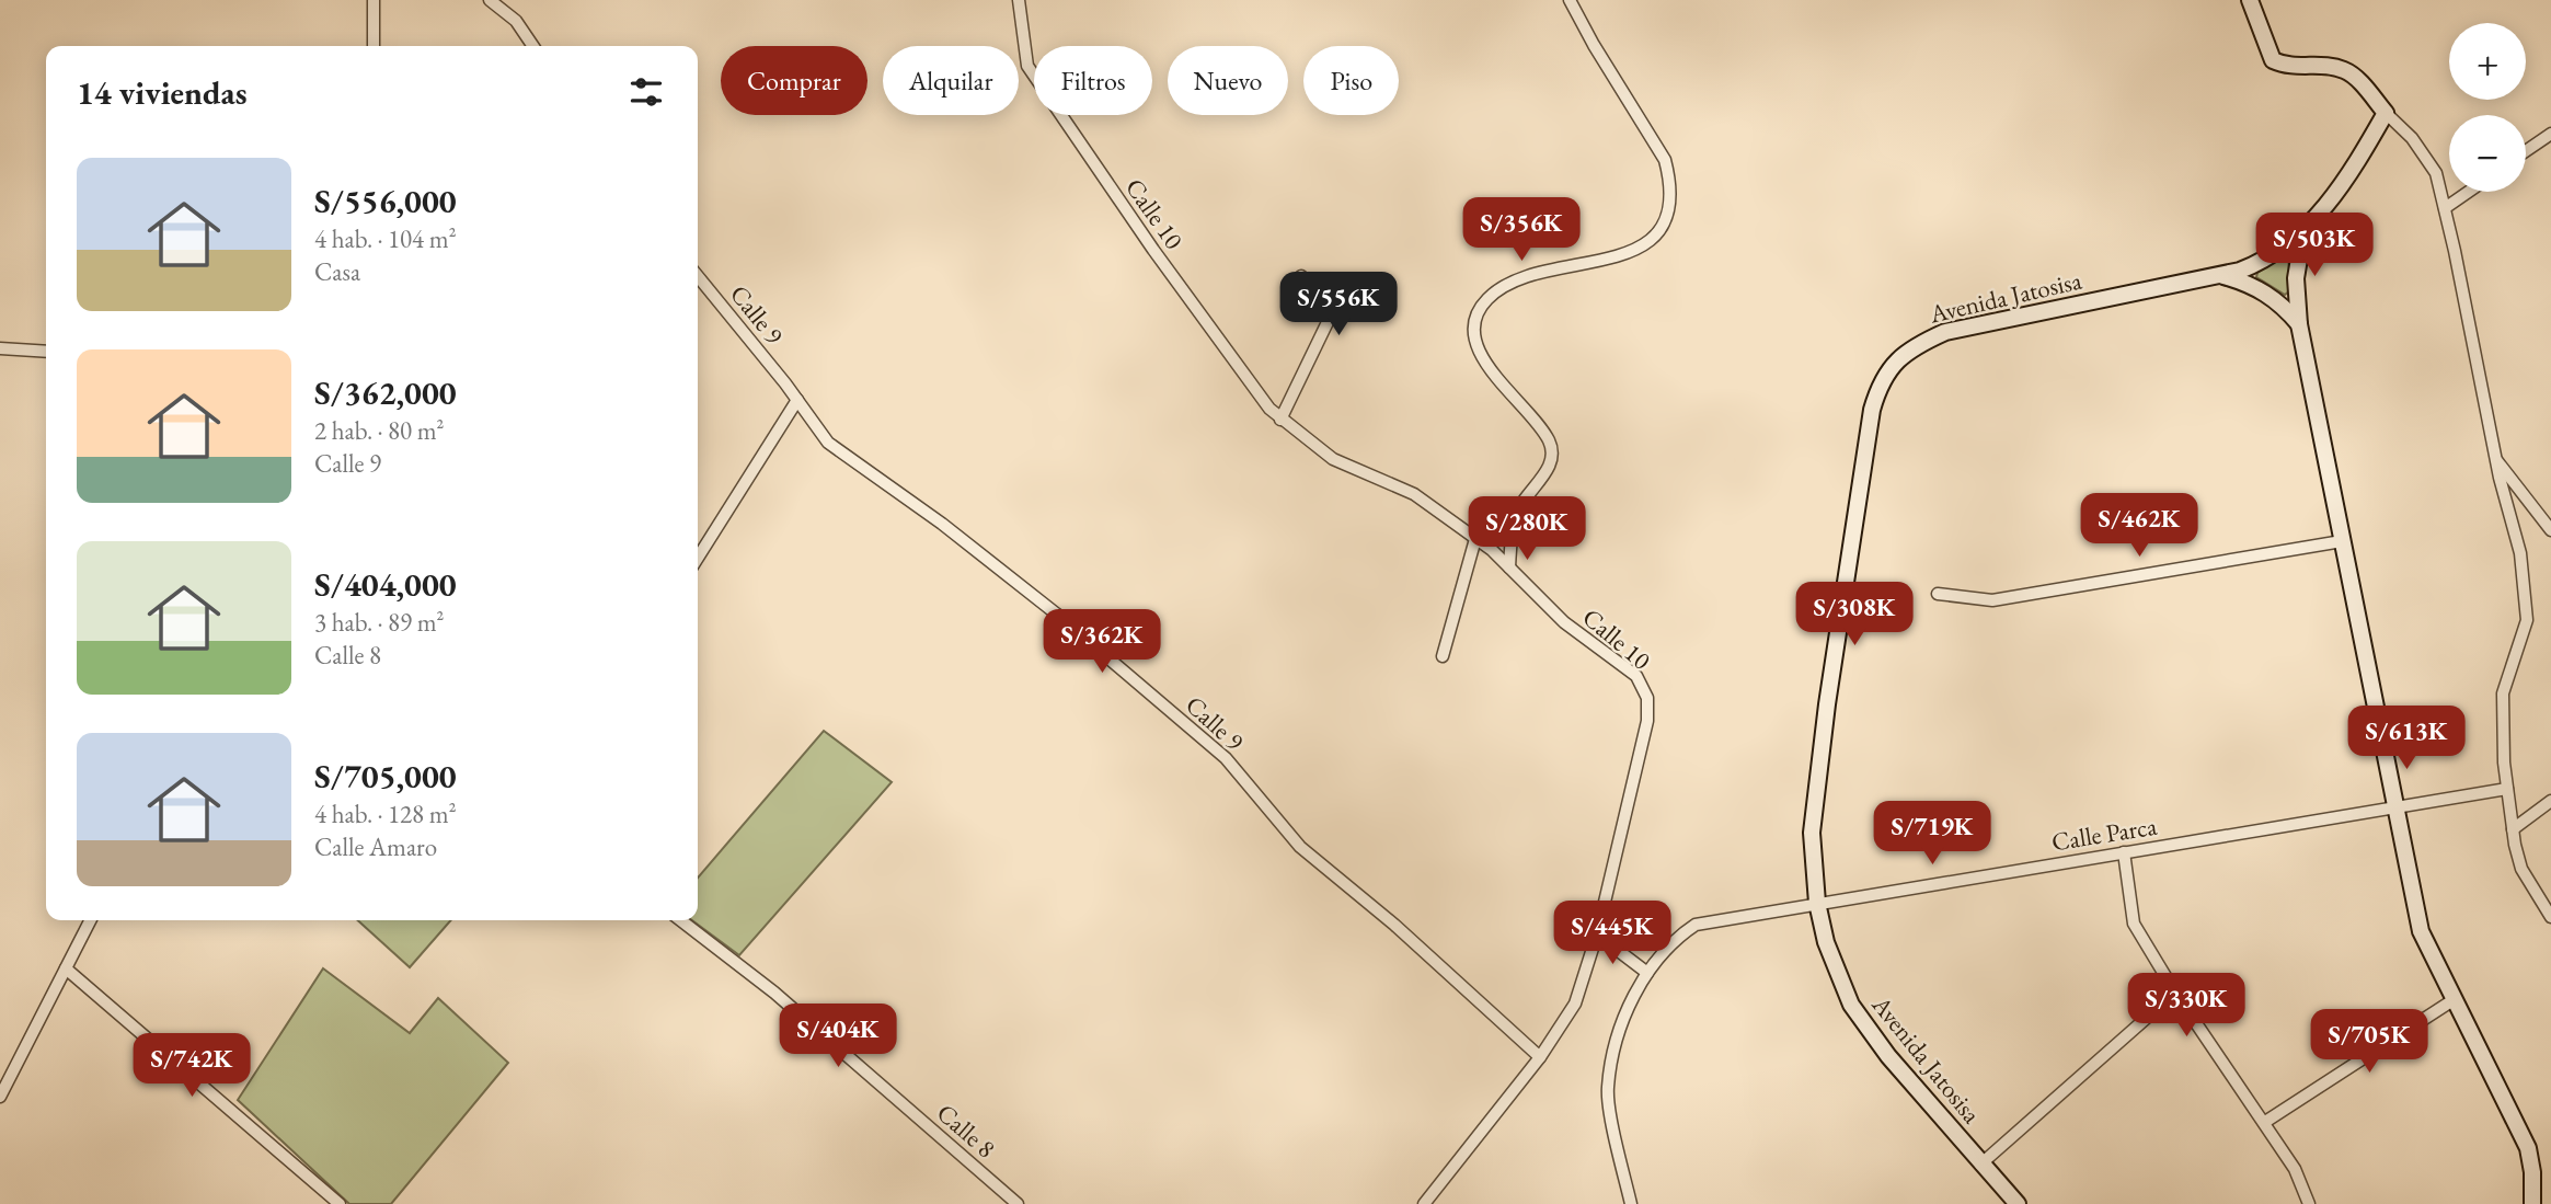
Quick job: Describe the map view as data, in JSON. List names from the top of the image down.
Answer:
{
  "streets": {
    "street": [
      "Calle 10",
      "Avenida Jatosisa",
      "Calle 9",
      "Calle Parca",
      "Calle 8"
    ]
  },
  "crossings": [
    ["Calle 10", "Calle 9"],
    ["Avenida Jatosisa", "Calle Parca"]
  ],
  "page": {
    "map_buttons": ["+", "−"],
    "chip": [
      "Comprar",
      "Alquilar",
      "Filtros",
      "Nuevo",
      "Piso"
    ],
    "heading": "14 viviendas",
    "list": [
      {
        "name": "S/556,000",
        "note": "4 hab. · 104 m² · Casa"
      },
      {
        "name": "S/362,000",
        "note": "2 hab. · 80 m² · Calle 9"
      },
      {
        "name": "S/404,000",
        "note": "3 hab. · 89 m² · Calle 8"
      },
      {
        "name": "S/705,000",
        "note": "4 hab. · 128 m² · Calle Amaro"
      }
    ],
    "price": [
      "S/356K",
      "S/503K",
      "S/556K",
      "S/462K",
      "S/280K",
      "S/308K",
      "S/362K",
      "S/613K",
      "S/719K",
      "S/445K",
      "S/330K",
      "S/404K",
      "S/705K",
      "S/742K"
    ]
  }
}
